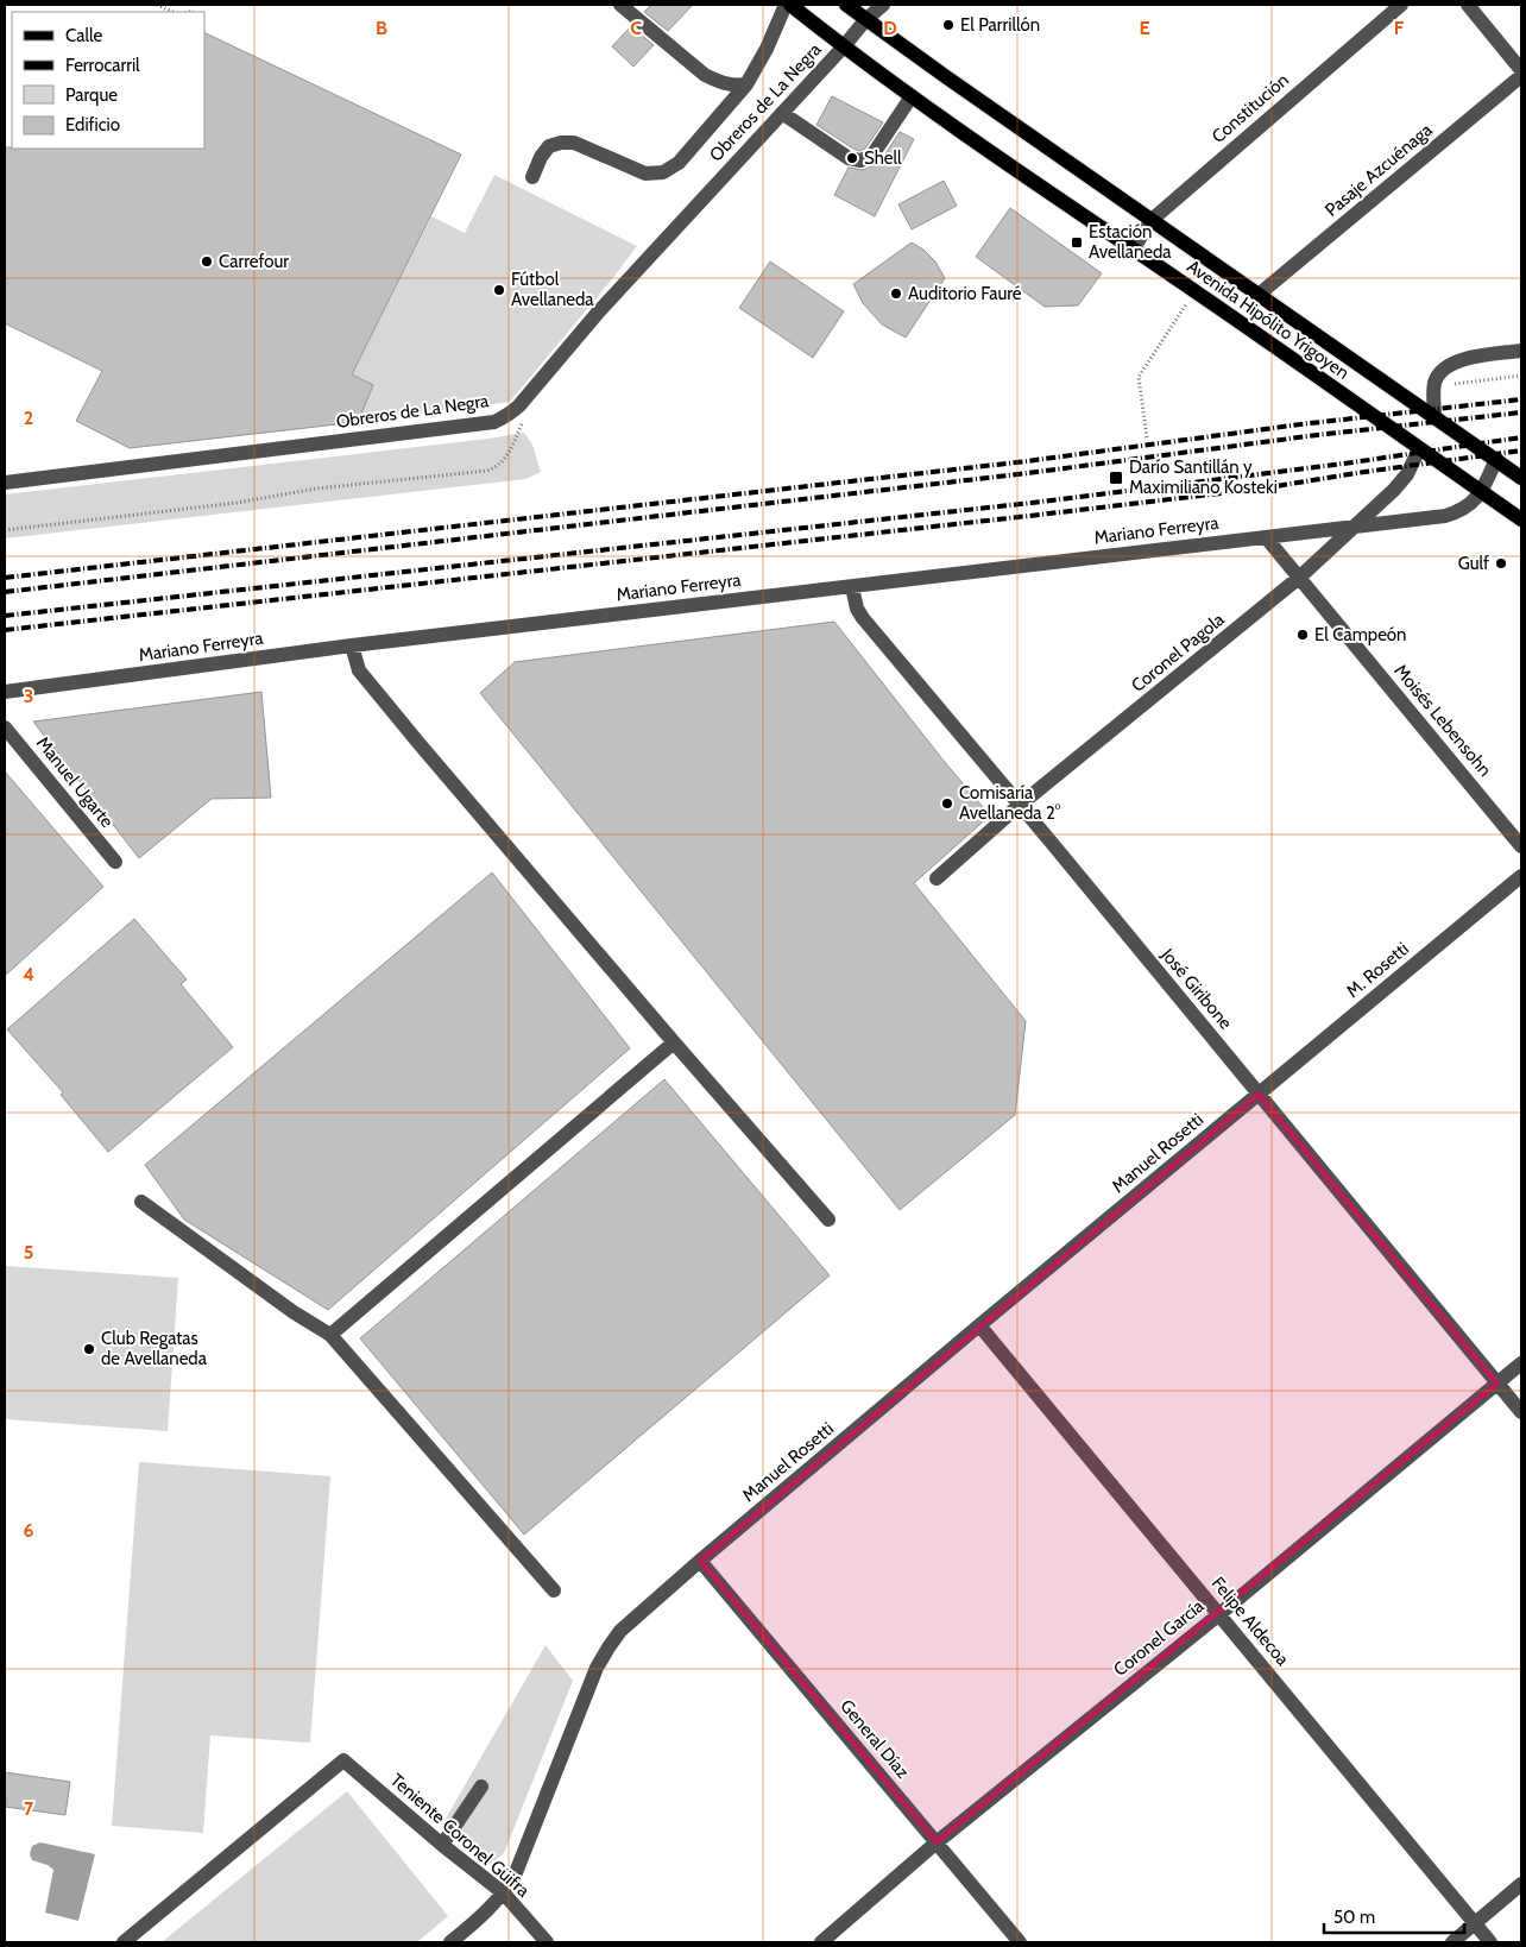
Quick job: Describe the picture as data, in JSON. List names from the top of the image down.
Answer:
{
  "streets": {
    "main road": ["Avenida Hipólito Yrigoyen"],
    "street": [
      "Obreros de La Negra",
      "Constitución",
      "Pasaje Azcuénaga",
      "Mariano Ferreyra",
      "Coronel Pagola",
      "Moisés Lebensohn",
      "Manuel Ugarte",
      "M. Rosetti",
      "José Giribone",
      "Manuel Rosetti",
      "Felipe Aldecoa",
      "Coronel García",
      "General Díaz",
      "Teniente Coronel Güifra"
    ]
  },
  "crossings": [
    ["Obreros de La Negra", "Avenida Hipólito Yrigoyen"],
    ["Constitución", "Avenida Hipólito Yrigoyen"],
    ["Pasaje Azcuénaga", "Avenida Hipólito Yrigoyen"],
    ["Avenida Hipólito Yrigoyen", "Mariano Ferreyra"],
    ["Mariano Ferreyra", "Coronel Pagola"],
    ["Mariano Ferreyra", "Moisés Lebensohn"],
    ["Mariano Ferreyra", "José Giribone"],
    ["Coronel Pagola", "Moisés Lebensohn"],
    ["Coronel Pagola", "José Giribone"],
    ["M. Rosetti", "José Giribone"],
    ["M. Rosetti", "Manuel Rosetti"],
    ["José Giribone", "Manuel Rosetti"],
    ["José Giribone", "Coronel García"],
    ["Manuel Rosetti", "Felipe Aldecoa"],
    ["Manuel Rosetti", "General Díaz"],
    ["Manuel Rosetti", "Teniente Coronel Güifra"],
    ["Felipe Aldecoa", "Coronel García"],
    ["Coronel García", "General Díaz"]
  ],
  "places": {
    "other": [
      "El Parrillón",
      "Shell",
      "Carrefour",
      "Fútbol Avellaneda",
      "Auditorio Fauré",
      "Gulf",
      "El Campeón",
      "Comisaría Avellaneda 2°",
      "Club Regatas de Avellaneda"
    ],
    "transit": ["Estación Avellaneda", "Darío Santillán y Maximiliano Kosteki"]
  },
  "legend": [
    "Calle",
    "Ferrocarril",
    "Parque",
    "Edificio"
  ],
  "scale_bar": "50 m",
  "grid": {
    "columns": [
      "B",
      "C",
      "D",
      "E",
      "F"
    ],
    "rows": [
      "2",
      "3",
      "4",
      "5",
      "6",
      "7"
    ]
  }
}
